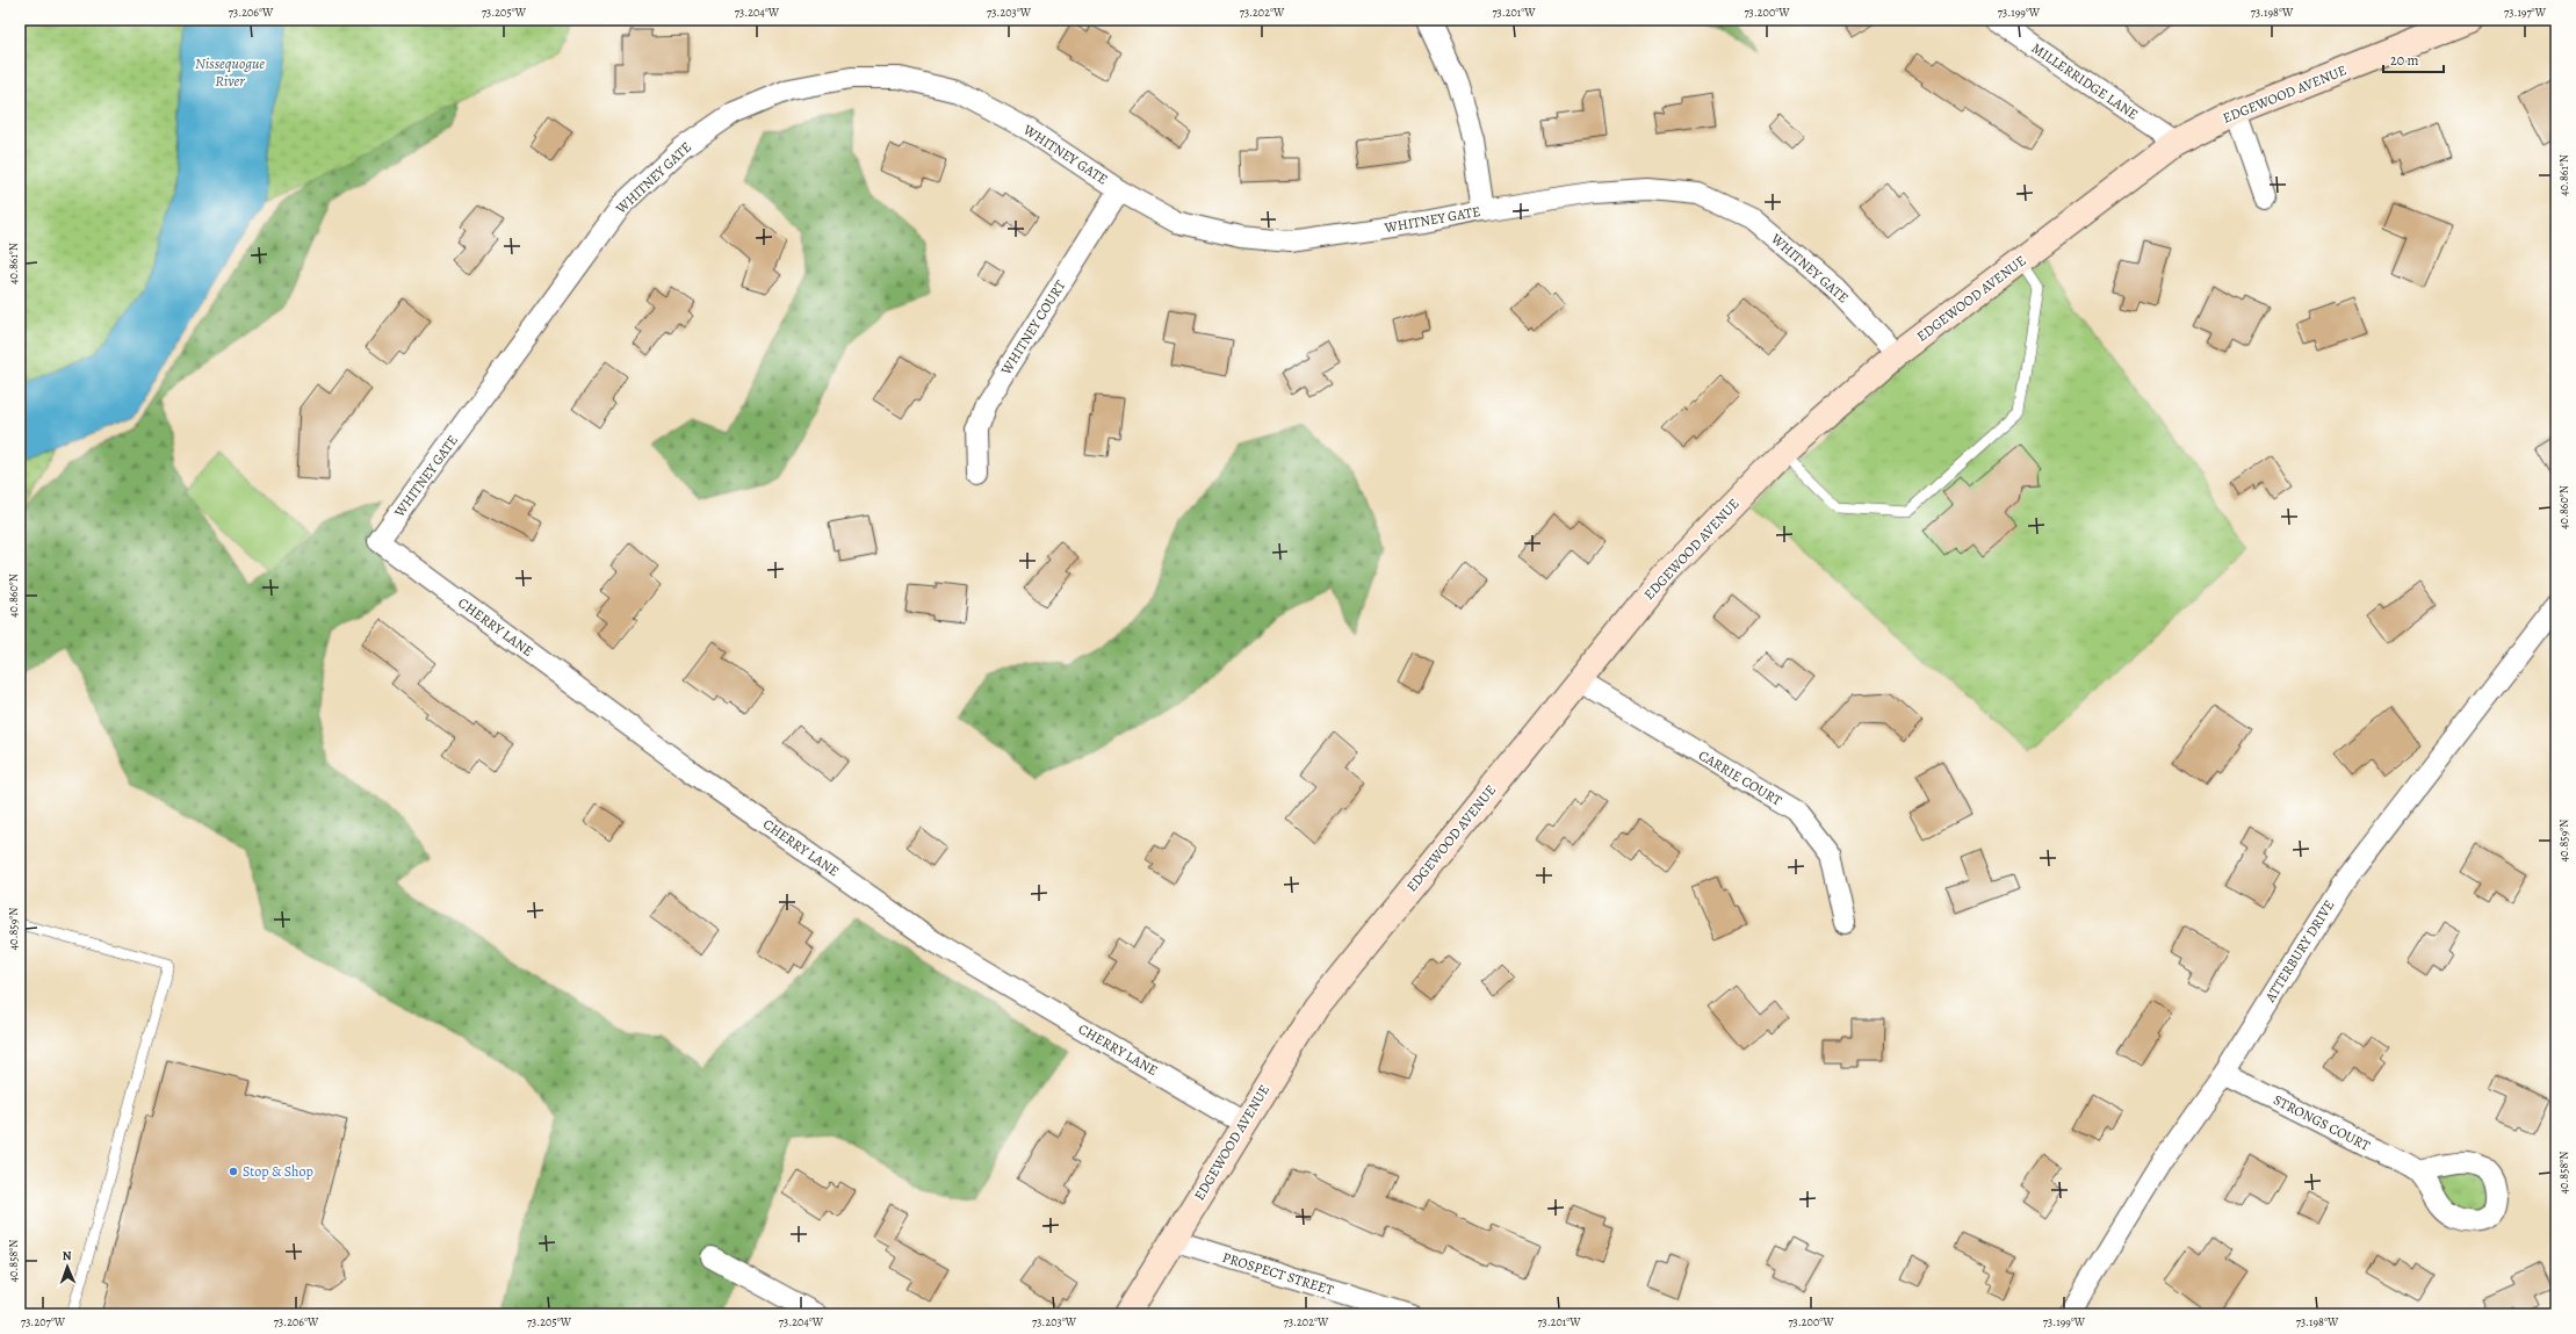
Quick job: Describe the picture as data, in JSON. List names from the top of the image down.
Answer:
{
  "streets": {
    "main road": ["EDGEWOOD AVENUE"],
    "street": [
      "MILLERRIDGE LANE",
      "WHITNEY GATE",
      "WHITNEY COURT",
      "CHERRY LANE",
      "CARRIE COURT",
      "ATTERBURY DRIVE",
      "STRONGS COURT",
      "PROSPECT STREET"
    ]
  },
  "crossings": [
    ["MILLERRIDGE LANE", "EDGEWOOD AVENUE"],
    ["EDGEWOOD AVENUE", "WHITNEY GATE"],
    ["EDGEWOOD AVENUE", "CHERRY LANE"],
    ["EDGEWOOD AVENUE", "CARRIE COURT"],
    ["EDGEWOOD AVENUE", "PROSPECT STREET"],
    ["WHITNEY GATE", "WHITNEY COURT"],
    ["WHITNEY GATE", "CHERRY LANE"],
    ["ATTERBURY DRIVE", "STRONGS COURT"]
  ],
  "water": ["Nissequogue River"],
  "places": ["Stop & Shop"],
  "scale_bar": "20 m",
  "north": "top",
  "coordinates": [
    "73.206°W",
    "73.205°W",
    "73.204°W",
    "73.203°W",
    "73.202°W",
    "73.201°W",
    "73.200°W",
    "73.199°W",
    "73.198°W",
    "73.197°W",
    "40.861°N",
    "40.860°N",
    "40.859°N",
    "40.858°N",
    "73.207°W"
  ]
}
